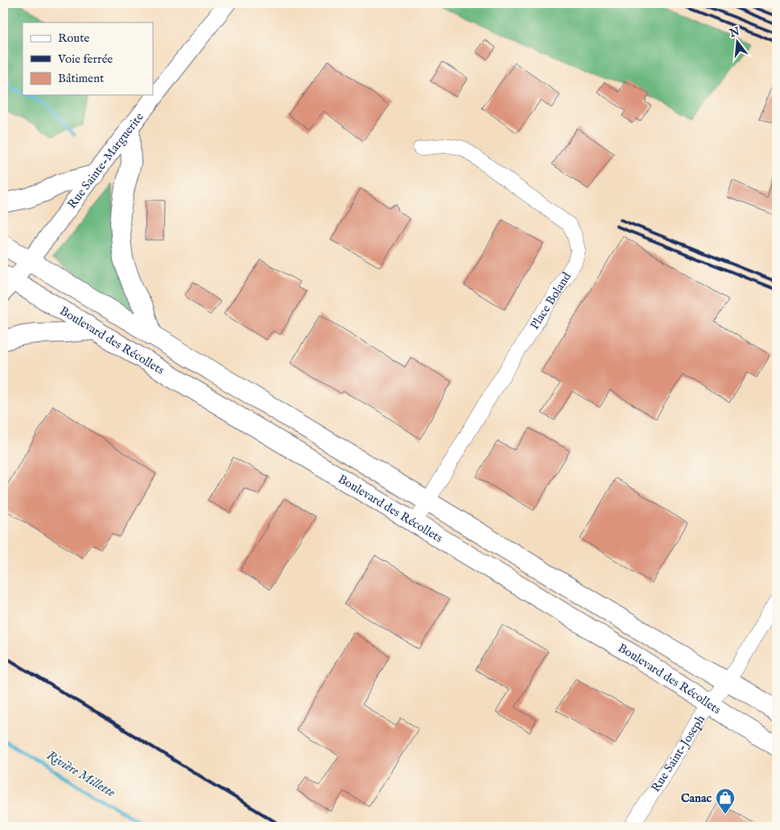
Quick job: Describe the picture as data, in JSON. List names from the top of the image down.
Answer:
{
  "streets": {
    "main road": ["Boulevard des Récollets"],
    "street": ["Rue Sainte-Marguerite", "Place Boland", "Rue Saint-Joseph"]
  },
  "crossings": [
    ["Rue Sainte-Marguerite", "Boulevard des Récollets"],
    ["Place Boland", "Boulevard des Récollets"],
    ["Boulevard des Récollets", "Rue Saint-Joseph"]
  ],
  "water": ["Rivière Millette"],
  "places": {
    "shop": ["Canac"]
  },
  "legend": ["Route", "Voie ferrée", "Bâtiment"],
  "north": "top"
}
